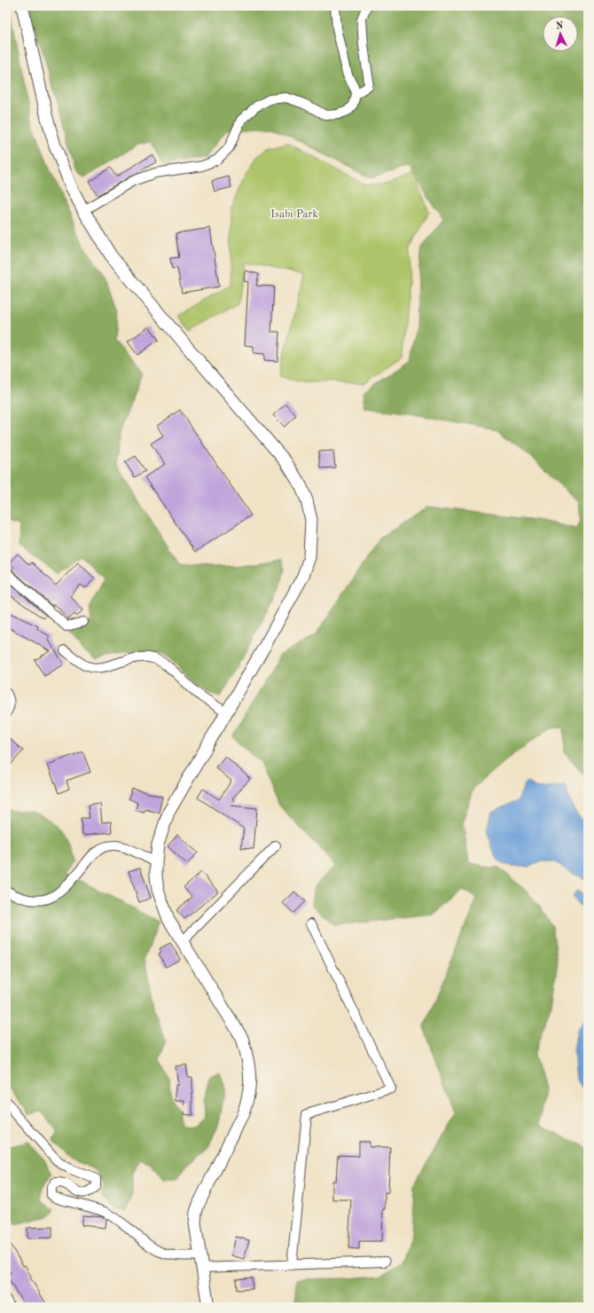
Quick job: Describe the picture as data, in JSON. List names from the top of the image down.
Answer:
{
  "parks": ["Isabi Park"],
  "north": "top"
}
